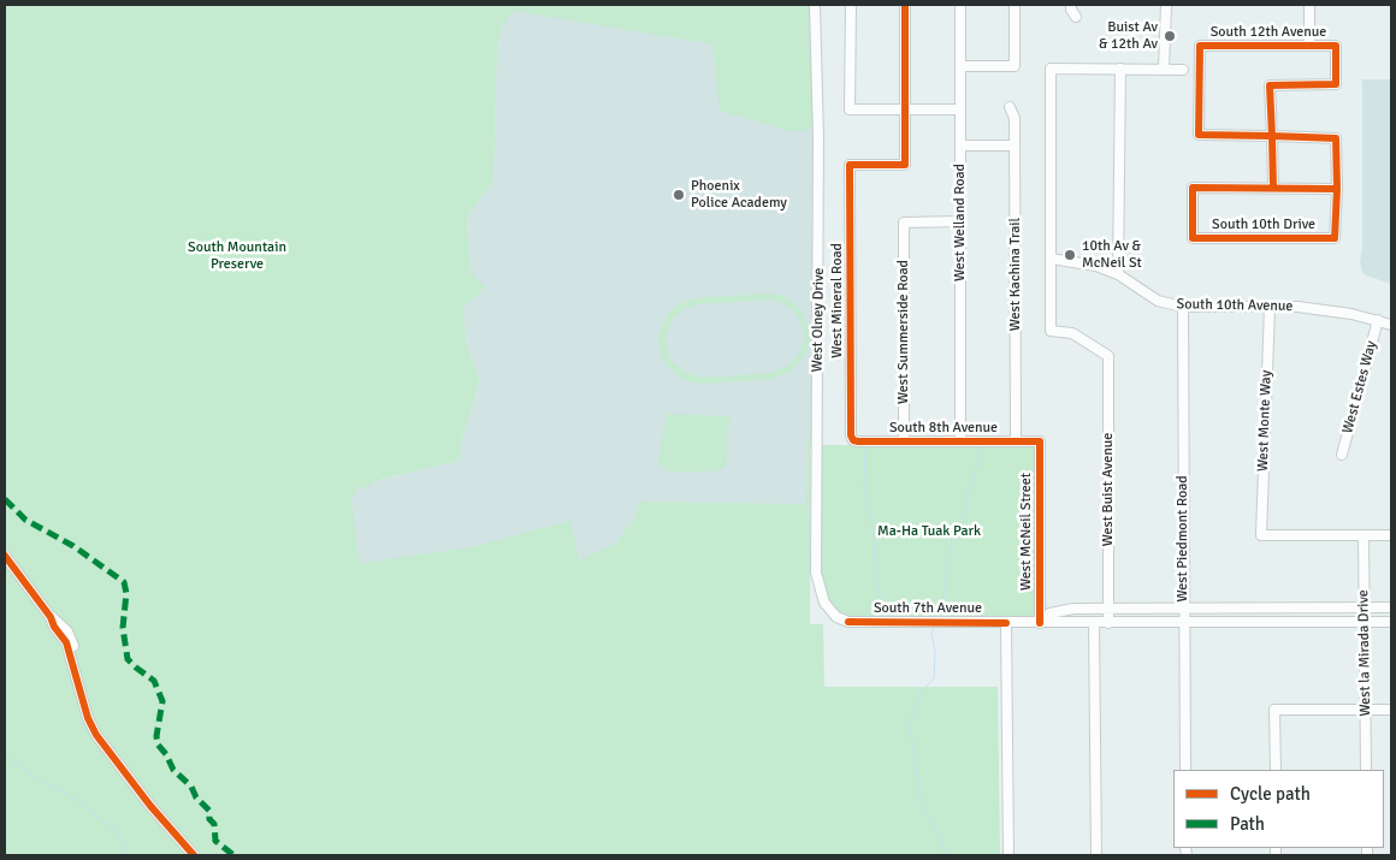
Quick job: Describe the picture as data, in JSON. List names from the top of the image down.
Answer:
{
  "streets": {
    "street": [
      "South 12th Avenue",
      "West Welland Road",
      "South 10th Drive",
      "West Kachina Trail",
      "West Mineral Road",
      "South 10th Avenue",
      "West Olney Drive",
      "West Summerside Road",
      "West Estes Way",
      "West Monte Way",
      "South 8th Avenue",
      "West Buist Avenue",
      "West McNeil Street",
      "West Piedmont Road",
      "South 7th Avenue",
      "West la Mirada Drive"
    ]
  },
  "crossings": [
    ["West Welland Road", "West Summerside Road"],
    ["West Welland Road", "South 8th Avenue"],
    ["West Kachina Trail", "South 8th Avenue"],
    ["West Mineral Road", "South 8th Avenue"],
    ["South 10th Avenue", "West Estes Way"],
    ["South 10th Avenue", "West Monte Way"],
    ["South 10th Avenue", "West Buist Avenue"],
    ["South 10th Avenue", "West Piedmont Road"],
    ["West Olney Drive", "South 7th Avenue"],
    ["West Summerside Road", "South 8th Avenue"],
    ["West Monte Way", "West la Mirada Drive"],
    ["South 8th Avenue", "West McNeil Street"],
    ["West Buist Avenue", "South 7th Avenue"],
    ["West McNeil Street", "South 7th Avenue"],
    ["West Piedmont Road", "South 7th Avenue"],
    ["South 7th Avenue", "West la Mirada Drive"]
  ],
  "parks": ["South Mountain Preserve", "Ma-Ha Tuak Park"],
  "places": ["Buist Av & 12th Av", "Phoenix Police Academy", "10th Av & McNeil St"],
  "legend": ["Cycle path", "Path"]
}
